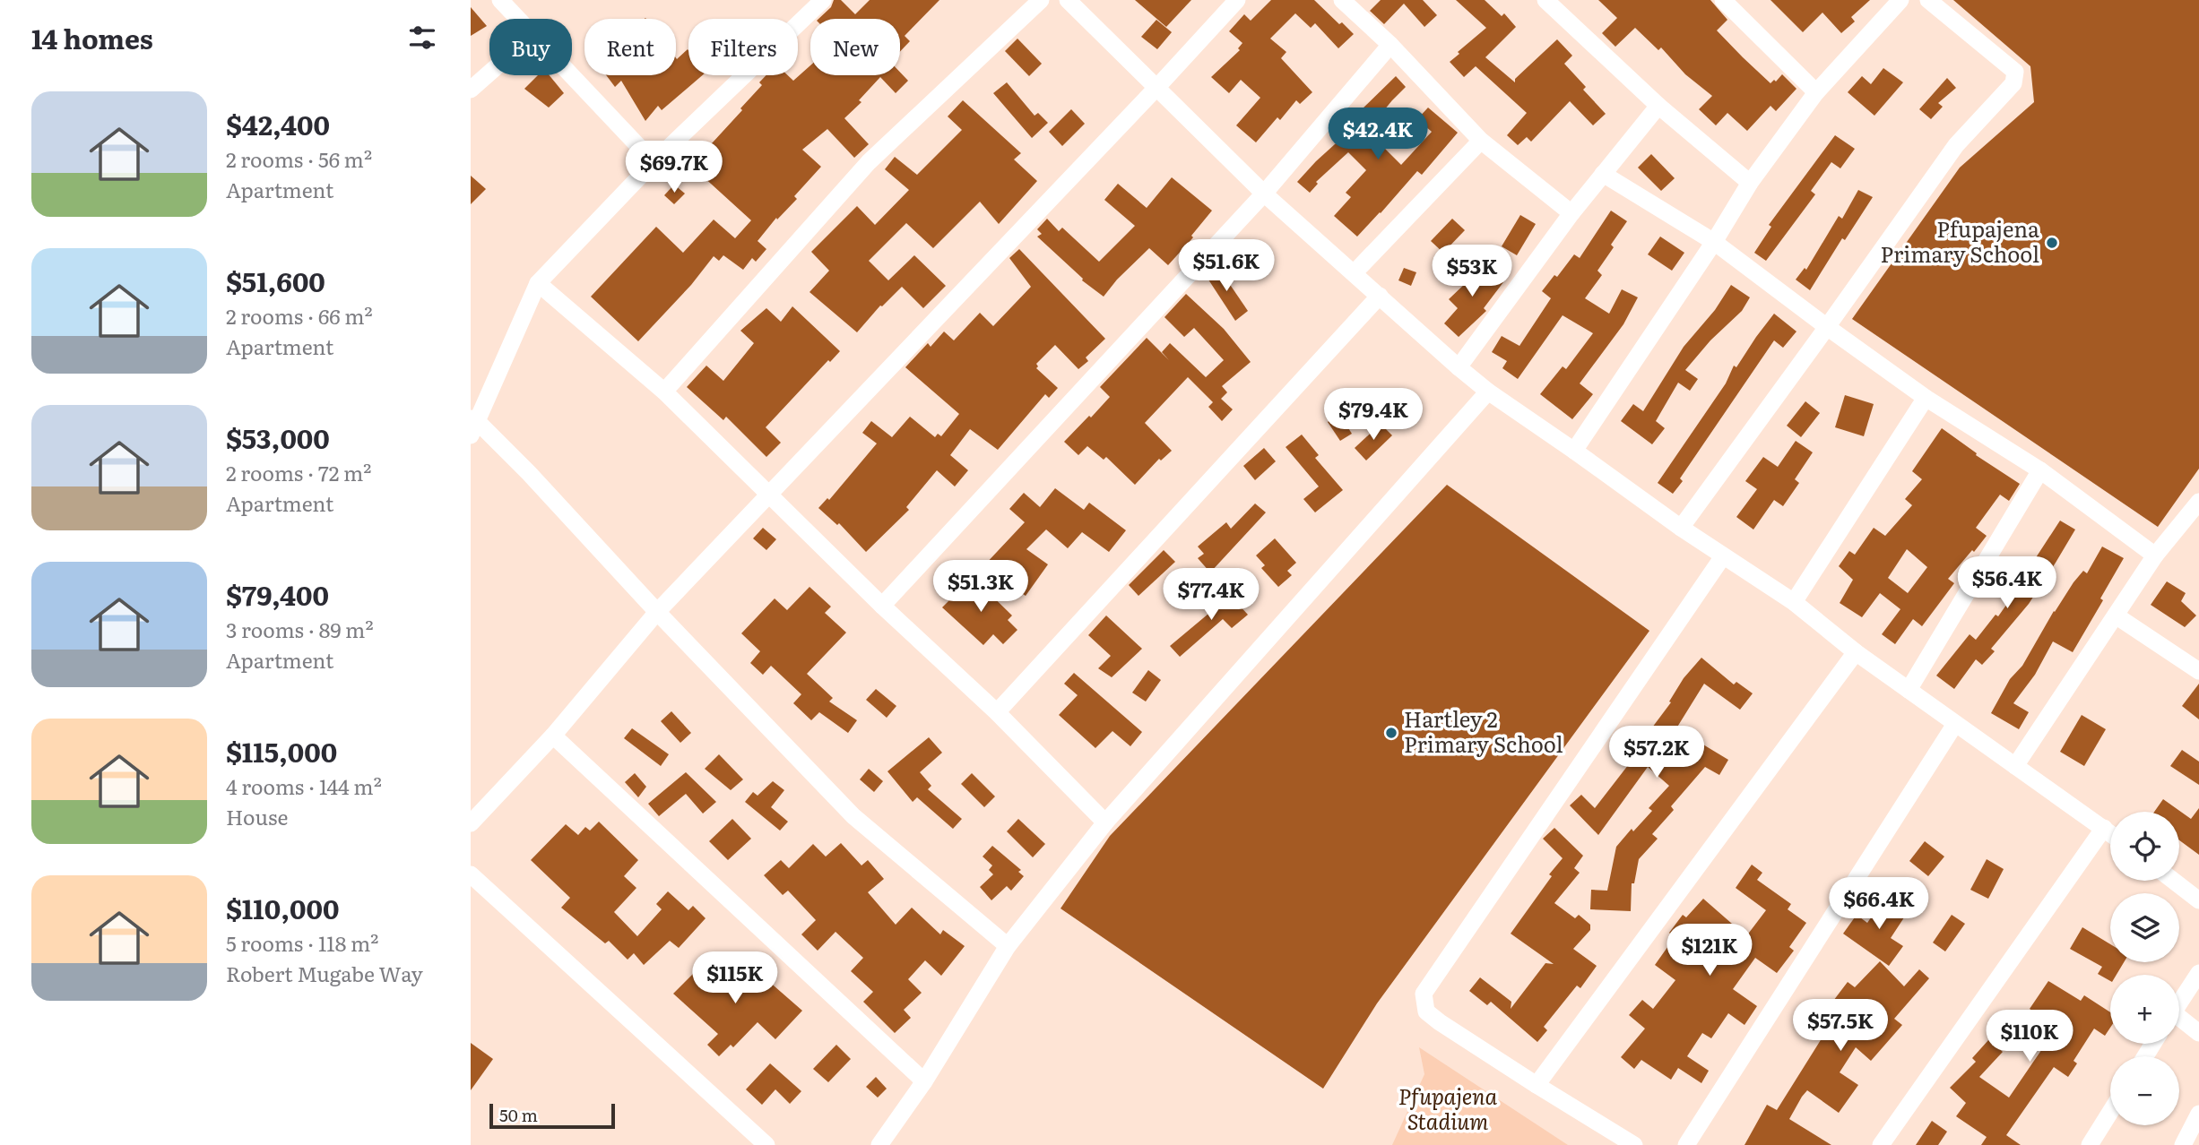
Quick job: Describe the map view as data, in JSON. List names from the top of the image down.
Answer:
{
  "parks": ["Pfupajena Stadium"],
  "places": ["Pfupajena Primary School", "Hartley 2 Primary School"],
  "scale_bar": "50 m",
  "page": {
    "heading": "14 homes",
    "chip": [
      "Buy",
      "Rent",
      "Filters",
      "New"
    ],
    "list": [
      {
        "name": "$42,400",
        "note": "2 rooms · 56 m² · Apartment"
      },
      {
        "name": "$51,600",
        "note": "2 rooms · 66 m² · Apartment"
      },
      {
        "name": "$53,000",
        "note": "2 rooms · 72 m² · Apartment"
      },
      {
        "name": "$79,400",
        "note": "3 rooms · 89 m² · Apartment"
      },
      {
        "name": "$115,000",
        "note": "4 rooms · 144 m² · House"
      },
      {
        "name": "$110,000",
        "note": "5 rooms · 118 m² · Robert Mugabe Way"
      }
    ],
    "price": [
      "$42.4K",
      "$69.7K",
      "$51.6K",
      "$53K",
      "$79.4K",
      "$56.4K",
      "$51.3K",
      "$77.4K",
      "$57.2K",
      "$66.4K",
      "$121K",
      "$115K",
      "$57.5K",
      "$110K"
    ],
    "map_buttons": ["+", "−"],
    "scale": "50 m"
  }
}
